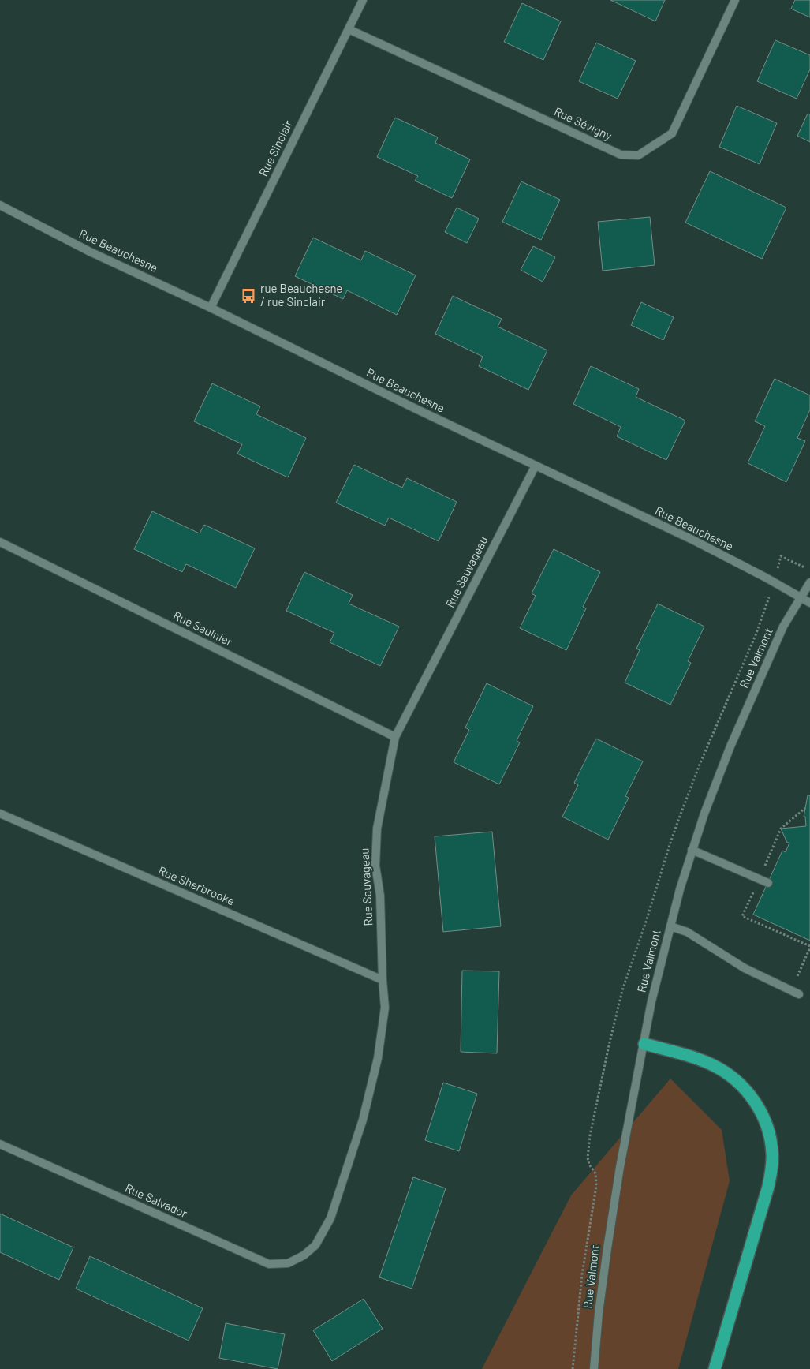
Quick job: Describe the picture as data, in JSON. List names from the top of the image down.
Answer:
{
  "streets": {
    "street": [
      "Rue Sévigny",
      "Rue Sinclair",
      "Rue Beauchesne",
      "Rue Sauvageau",
      "Rue Saulnier",
      "Rue Valmont",
      "Rue Sherbrooke",
      "Rue Salvador"
    ]
  },
  "crossings": [
    ["Rue Sévigny", "Rue Sinclair"],
    ["Rue Sinclair", "Rue Beauchesne"],
    ["Rue Beauchesne", "Rue Sauvageau"],
    ["Rue Beauchesne", "Rue Valmont"],
    ["Rue Sauvageau", "Rue Saulnier"],
    ["Rue Sauvageau", "Rue Sherbrooke"],
    ["Rue Sauvageau", "Rue Salvador"]
  ],
  "places": {
    "bus stop": ["rue Beauchesne / rue Sinclair"]
  }
}
